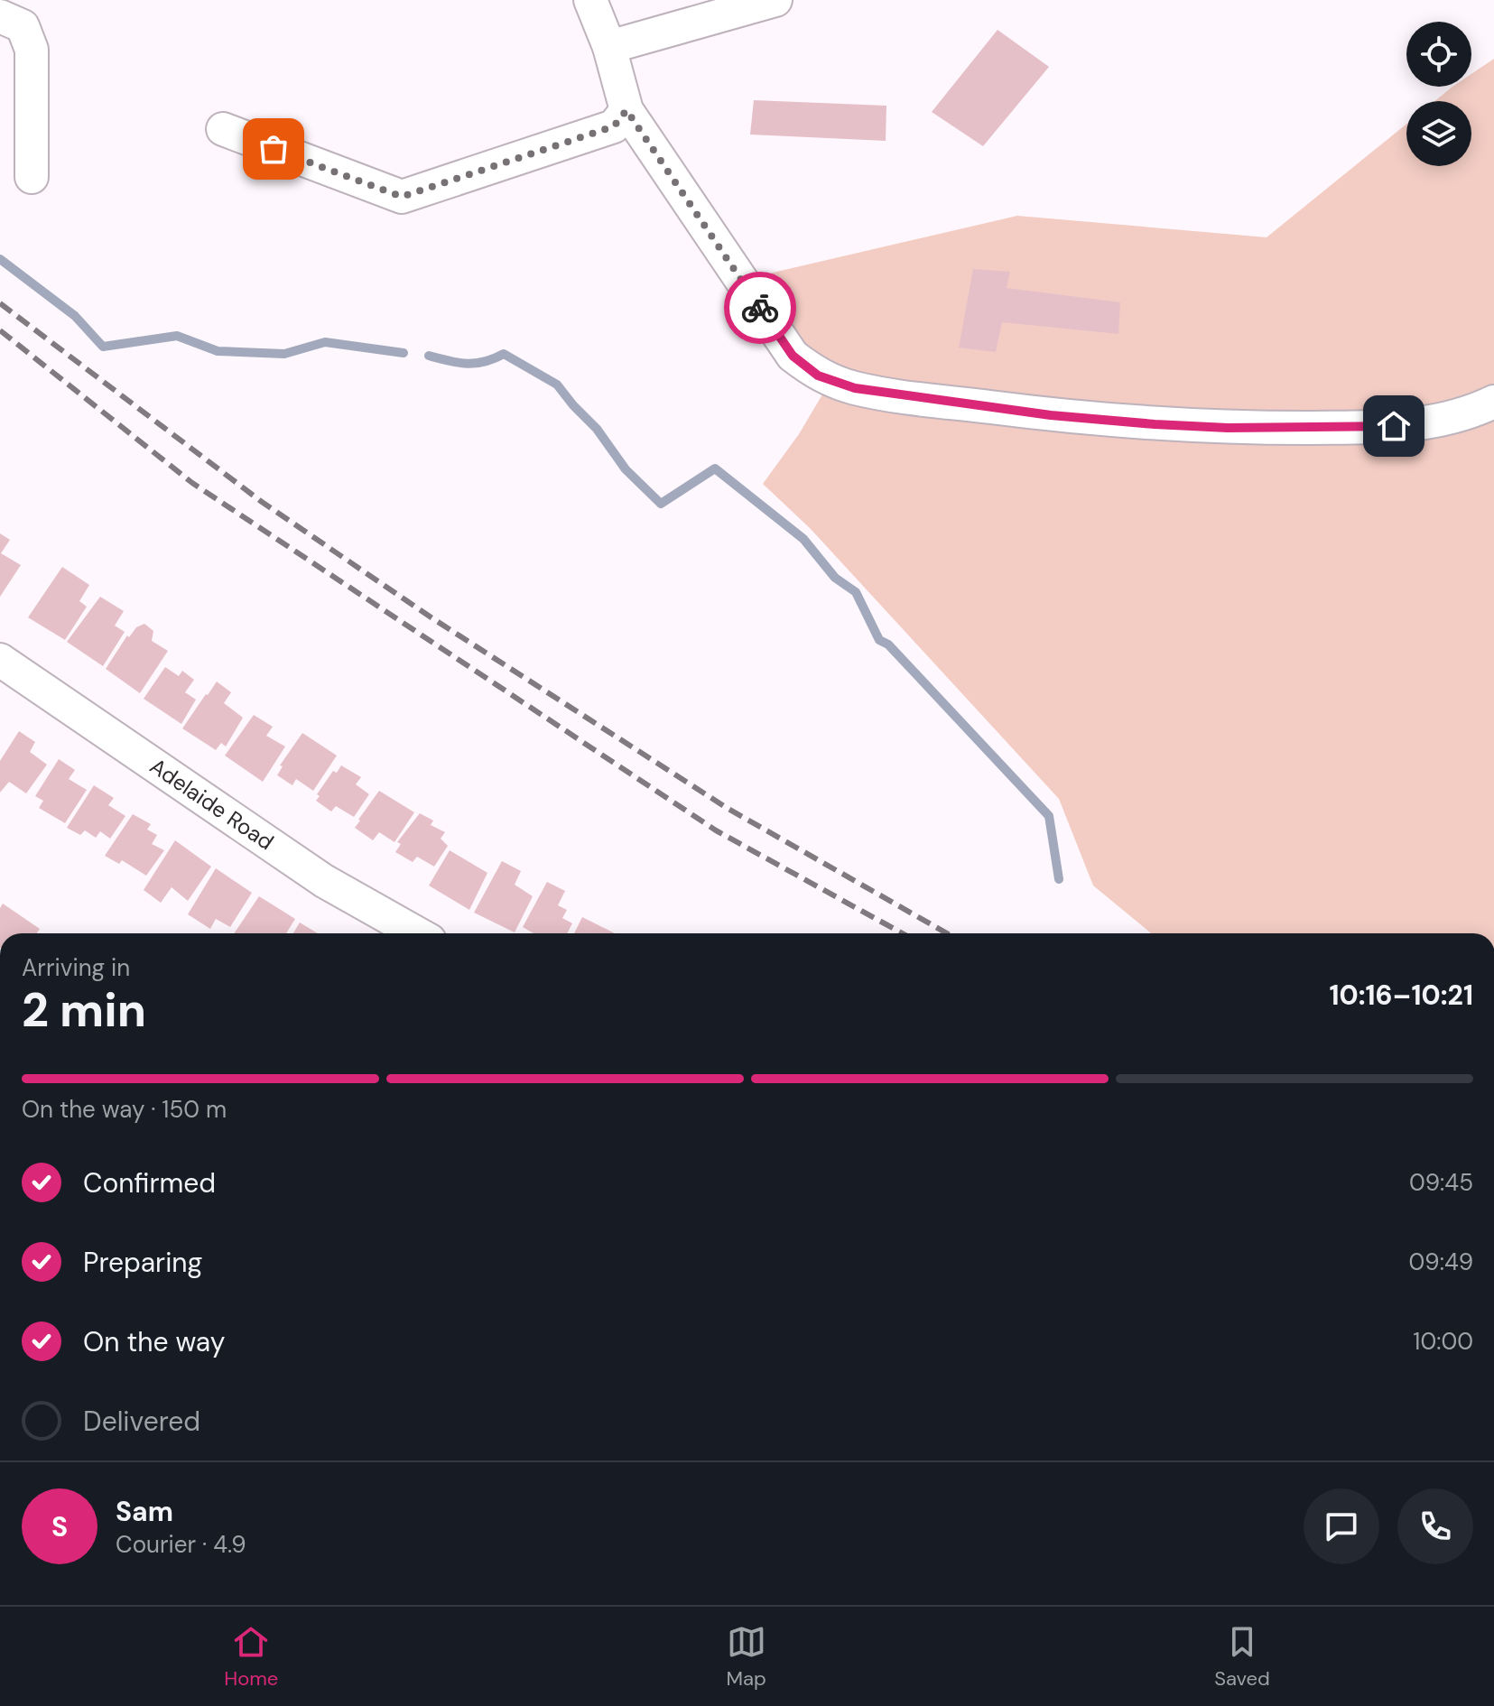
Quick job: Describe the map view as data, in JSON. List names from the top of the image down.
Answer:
{
  "streets": {
    "street": ["Adelaide Road"]
  },
  "page": {
    "heading": ["2 min", "Arriving in", "10:16–10:21"],
    "panel": ["Sam", "Courier · 4.9"],
    "bar": "On the way · 150 m",
    "list": [
      ["Confirmed", "09:45"],
      ["Preparing", "09:49"],
      ["On the way", "10:00"],
      "Delivered"
    ],
    "round": "S",
    "tabs": ["Home", "Map", "Saved"]
  }
}
